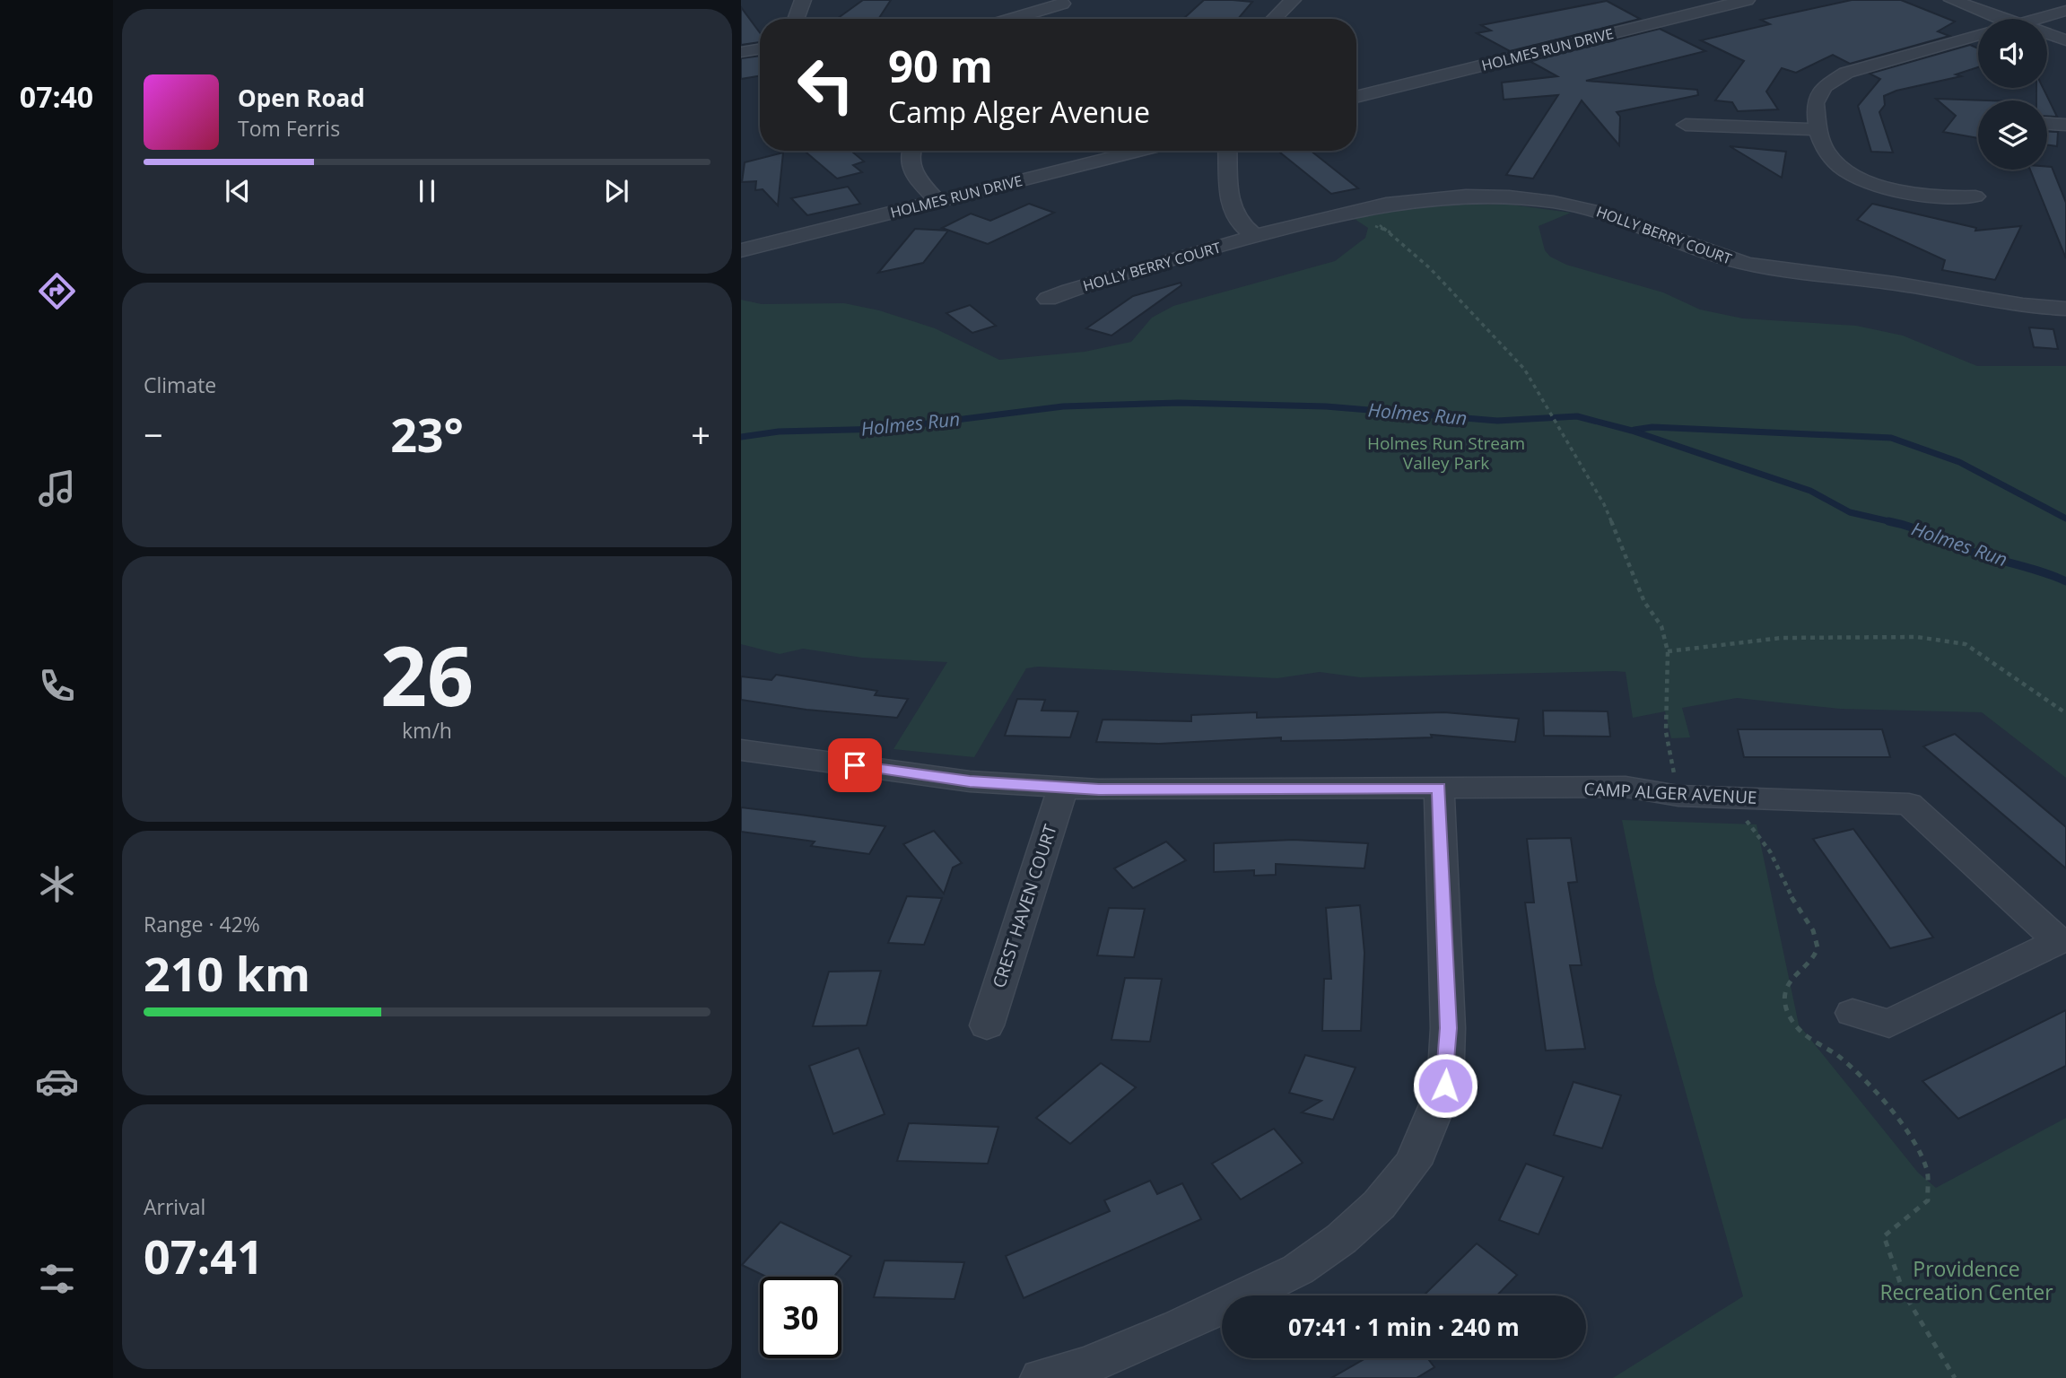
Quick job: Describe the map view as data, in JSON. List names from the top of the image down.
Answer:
{
  "streets": {
    "street": [
      "HOLMES RUN DRIVE",
      "HOLLY BERRY COURT",
      "CAMP ALGER AVENUE",
      "CREST HAVEN COURT"
    ]
  },
  "crossings": [
    ["CAMP ALGER AVENUE", "CREST HAVEN COURT"]
  ],
  "water": ["Holmes Run"],
  "parks": ["Holmes Run Stream Valley Park", "Providence Recreation Center"],
  "page": {
    "tabs": "07:40",
    "turn": ["90 m", "Camp Alger Avenue"],
    "song": ["Open Road", "Tom Ferris"],
    "tile": [
      "Climate",
      ["26", "km/h"],
      ["Range · 42%", "210 km"],
      ["Arrival", "07:41"]
    ],
    "heat": ["−", "23°", "+"],
    "limit": "30",
    "trip": "07:41 · 1 min · 240 m"
  }
}
